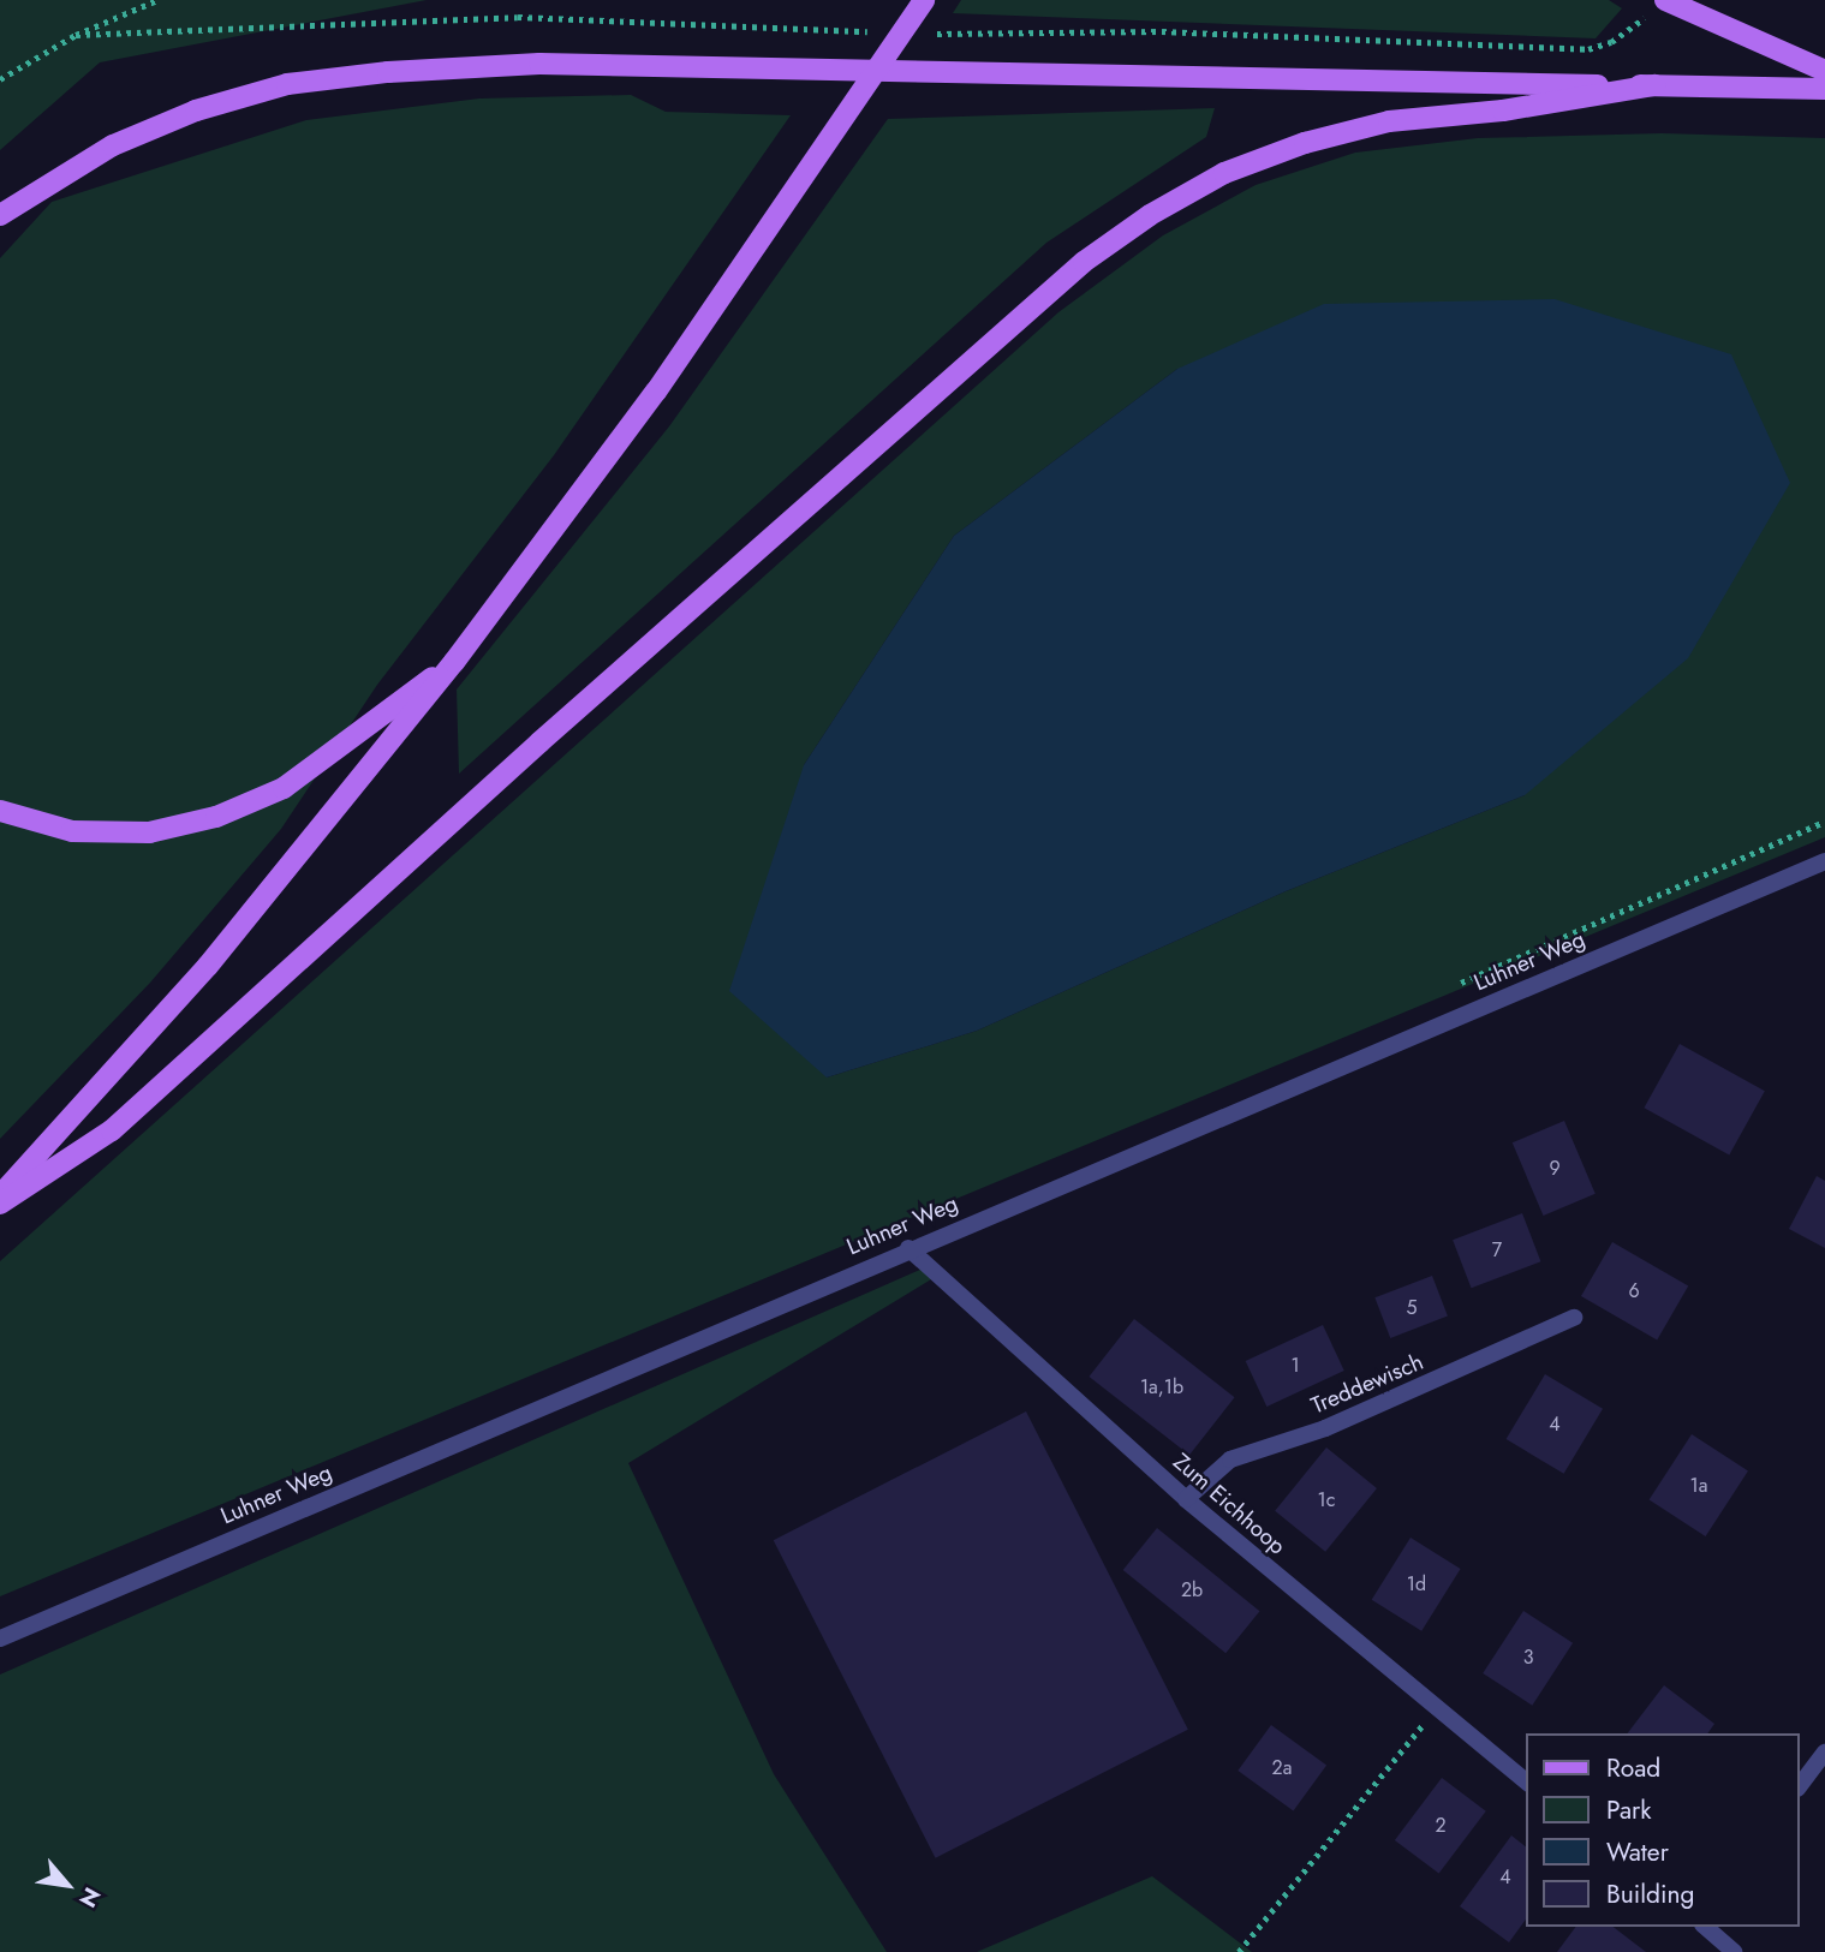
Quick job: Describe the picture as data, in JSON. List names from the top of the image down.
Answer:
{
  "streets": {
    "street": ["Luhner Weg", "Treddewisch", "Zum Eichhoop"]
  },
  "crossings": [
    ["Luhner Weg", "Zum Eichhoop"],
    ["Treddewisch", "Zum Eichhoop"]
  ],
  "house_numbers": [
    "9",
    "7",
    "6",
    "5",
    "1",
    "1a,1b",
    "4",
    "1a",
    "1c",
    "1d",
    "2b",
    "3",
    "2a",
    "2",
    "4"
  ],
  "legend": [
    "Road",
    "Park",
    "Water",
    "Building"
  ],
  "north": "bottom right"
}
